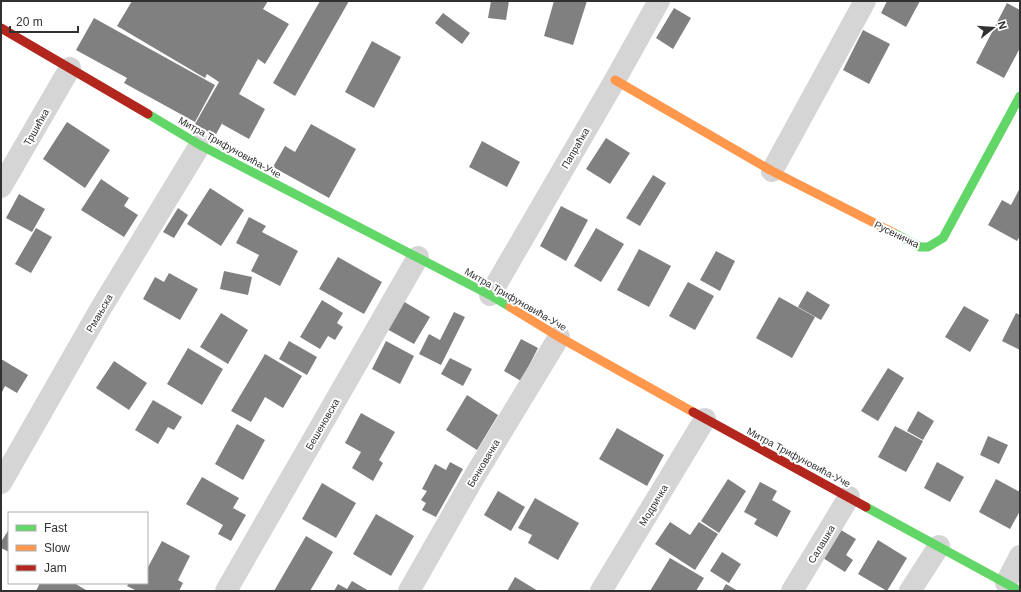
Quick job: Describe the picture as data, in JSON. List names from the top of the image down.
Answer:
{
  "streets": {
    "street": [
      "Тршићка",
      "Митра Трифуновића-Уче",
      "Папраћка",
      "Русеничка",
      "Рмањска",
      "Бешеновска",
      "Бенковачка",
      "Модричка",
      "Салашка"
    ]
  },
  "crossings": [
    ["Тршићка", "Митра Трифуновића-Уче"],
    ["Митра Трифуновића-Уче", "Папраћка"],
    ["Митра Трифуновића-Уче", "Рмањска"],
    ["Митра Трифуновића-Уче", "Бешеновска"],
    ["Митра Трифуновића-Уче", "Бенковачка"],
    ["Митра Трифуновића-Уче", "Модричка"],
    ["Митра Трифуновића-Уче", "Салашка"],
    ["Папраћка", "Русеничка"]
  ],
  "legend": ["Fast", "Slow", "Jam"],
  "scale_bar": "20 m",
  "north": "right"
}
